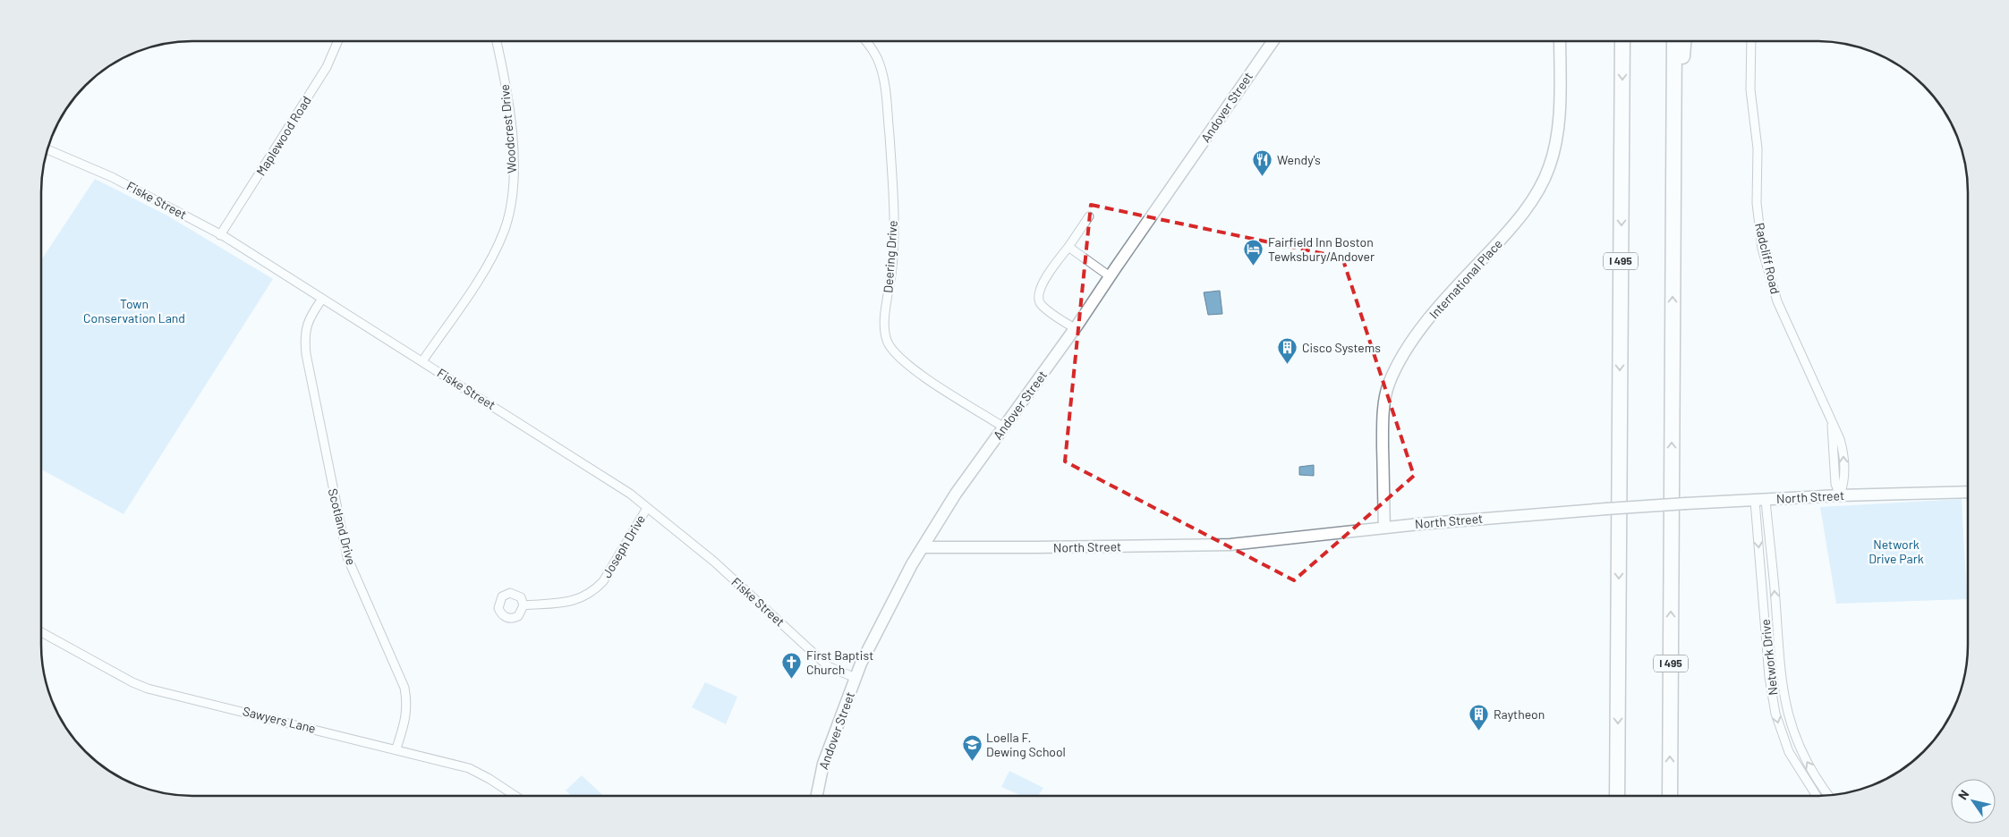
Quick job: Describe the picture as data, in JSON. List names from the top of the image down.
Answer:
{
  "streets": {
    "highway": ["I 495"],
    "main road": ["Andover Street", "International Place", "North Street"],
    "street": [
      "Woodcrest Drive",
      "Maplewood Road",
      "Fiske Street",
      "Deering Drive",
      "Radcliff Road",
      "Scotland Drive",
      "Joseph Drive",
      "Network Drive",
      "Sawyers Lane"
    ]
  },
  "crossings": [
    ["Andover Street", "Fiske Street"],
    ["Andover Street", "Deering Drive"],
    ["Andover Street", "North Street"],
    ["Woodcrest Drive", "Fiske Street"],
    ["Maplewood Road", "Fiske Street"],
    ["Fiske Street", "Scotland Drive"],
    ["Fiske Street", "Joseph Drive"],
    ["Radcliff Road", "North Street"],
    ["International Place", "North Street"],
    ["North Street", "Network Drive"],
    ["Scotland Drive", "Sawyers Lane"]
  ],
  "parks": ["Town Conservation Land", "Network Drive Park"],
  "places": {
    "restaurant": ["Wendy's"],
    "hotel": ["Fairfield Inn Boston Tewksbury/Andover"],
    "building": ["Cisco Systems", "Raytheon"],
    "church": ["First Baptist Church"],
    "school or university": ["Loella F. Dewing School"]
  },
  "north": "top left"
}
